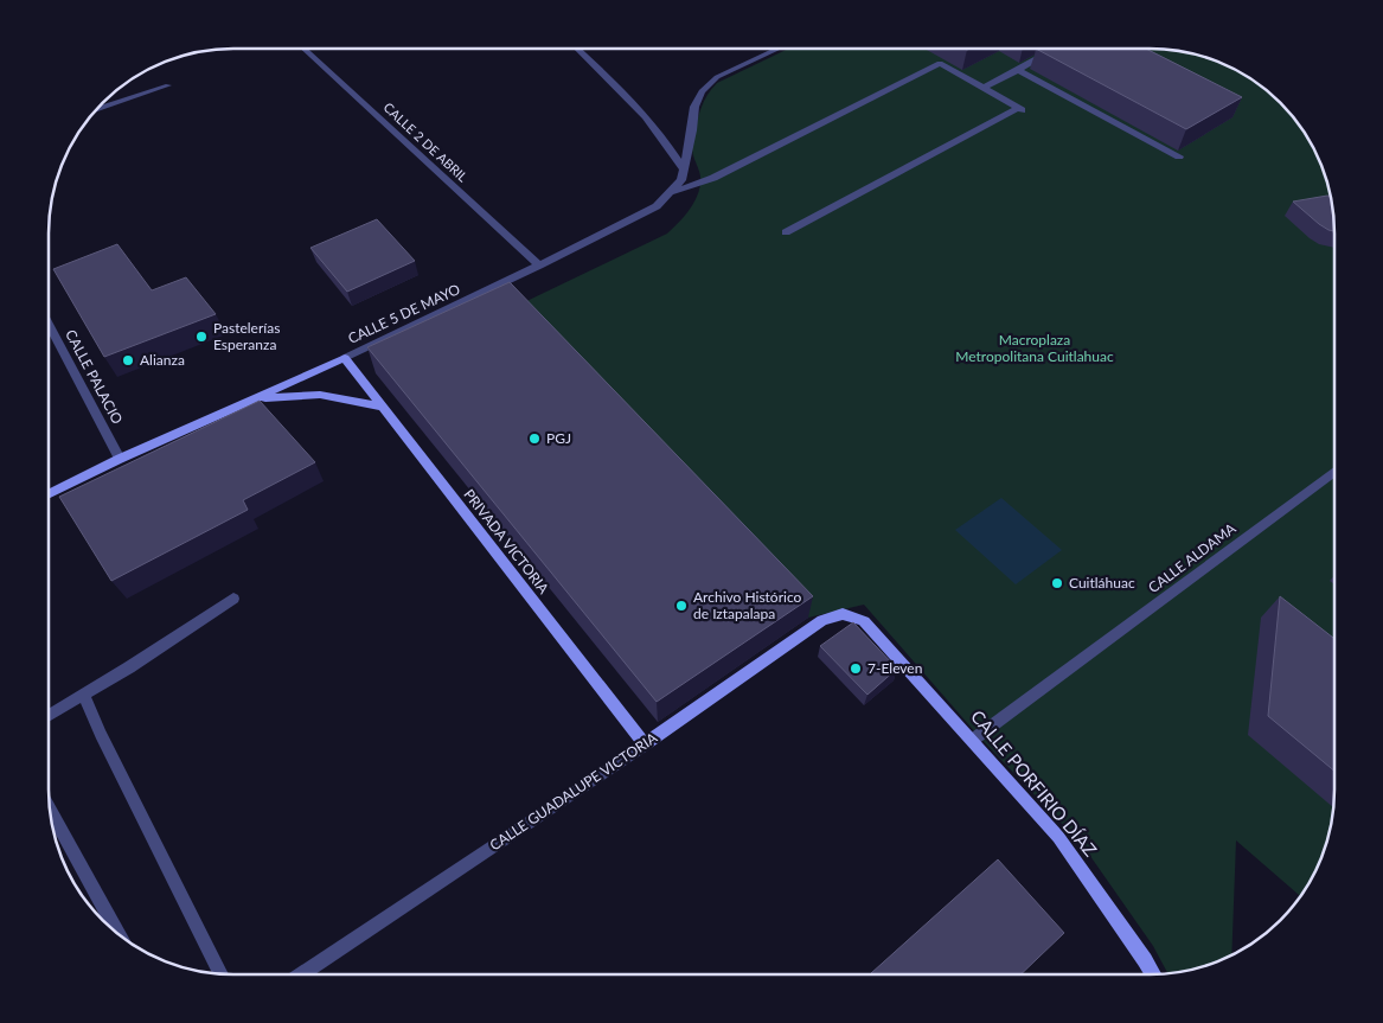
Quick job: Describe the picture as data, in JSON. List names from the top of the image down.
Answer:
{
  "streets": {
    "street": [
      "CALLE 2 DE ABRIL",
      "CALLE 5 DE MAYO",
      "CALLE PALACIO",
      "PRIVADA VICTORIA",
      "CALLE ALDAMA",
      "CALLE PORFIRIO DÍAZ",
      "CALLE GUADALUPE VICTORIA"
    ]
  },
  "crossings": [
    ["CALLE 2 DE ABRIL", "CALLE 5 DE MAYO"],
    ["CALLE 5 DE MAYO", "CALLE PALACIO"],
    ["CALLE 5 DE MAYO", "PRIVADA VICTORIA"],
    ["PRIVADA VICTORIA", "CALLE GUADALUPE VICTORIA"],
    ["CALLE ALDAMA", "CALLE PORFIRIO DÍAZ"],
    ["CALLE PORFIRIO DÍAZ", "CALLE GUADALUPE VICTORIA"]
  ],
  "parks": ["Macroplaza Metropolitana Cuitlahuac"],
  "places": [
    "Pastelerías Esperanza",
    "Alianza",
    "PGJ",
    "Cuitláhuac",
    "Archivo Histórico de Iztapalapa",
    "7-Eleven"
  ]
}
